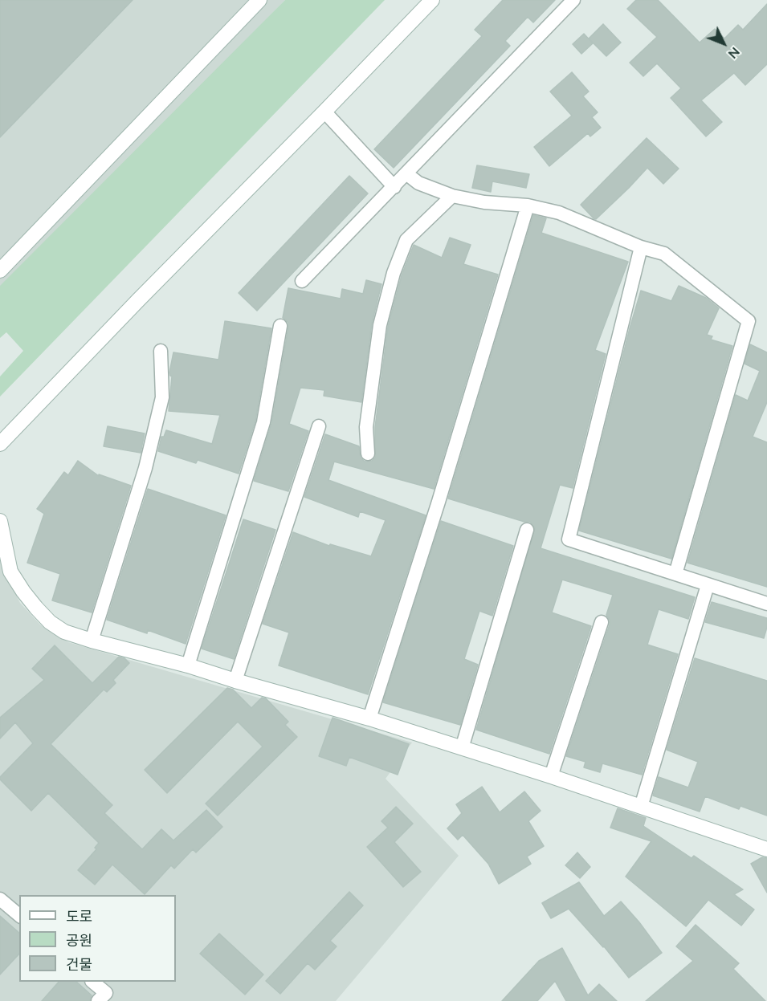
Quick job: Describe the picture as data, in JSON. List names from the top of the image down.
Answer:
{
  "legend": ["도로", "공원", "건물"],
  "north": "bottom right"
}
